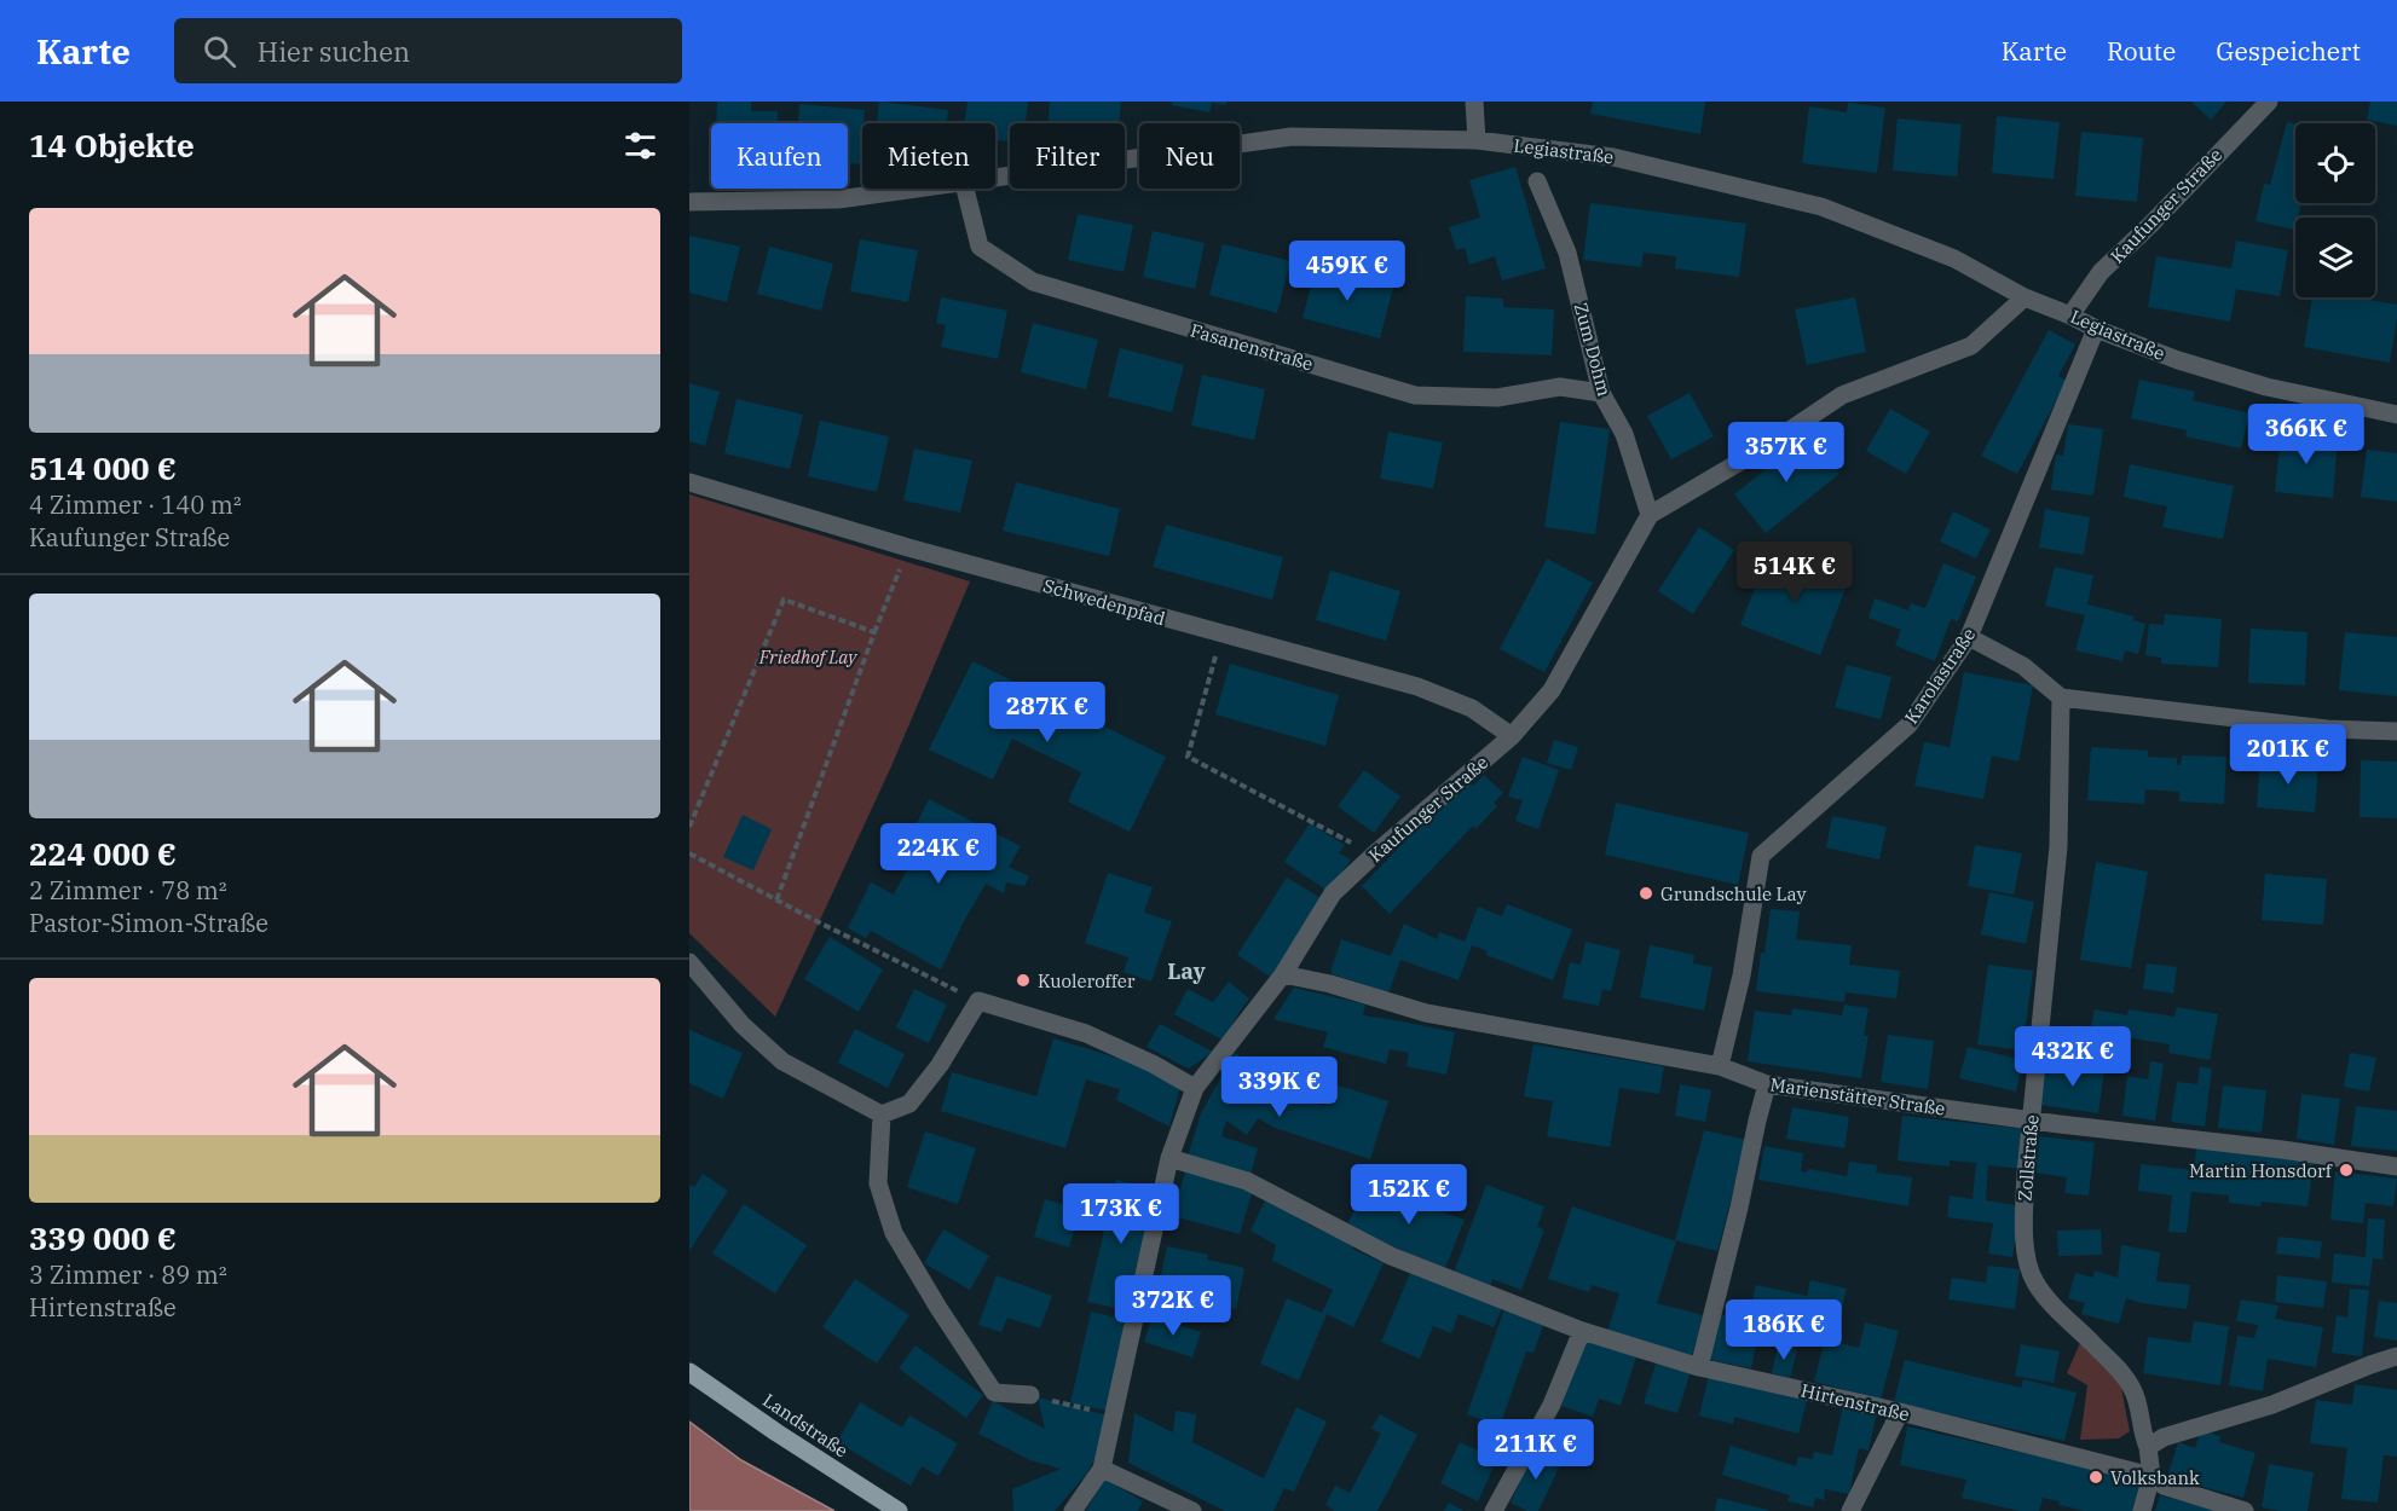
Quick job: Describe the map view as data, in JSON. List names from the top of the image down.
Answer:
{
  "streets": {
    "main road": ["Landstraße"],
    "street": [
      "Legiastraße",
      "Kaufunger Straße",
      "Fasanenstraße",
      "Zum Dohm",
      "Schwedenpfad",
      "Karolastraße",
      "Marienstätter Straße",
      "Zollstraße",
      "Hirtenstraße"
    ]
  },
  "crossings": [
    ["Legiastraße", "Kaufunger Straße"],
    ["Legiastraße", "Karolastraße"],
    ["Kaufunger Straße", "Zum Dohm"],
    ["Kaufunger Straße", "Schwedenpfad"],
    ["Kaufunger Straße", "Marienstätter Straße"],
    ["Kaufunger Straße", "Hirtenstraße"],
    ["Fasanenstraße", "Zum Dohm"],
    ["Karolastraße", "Marienstätter Straße"],
    ["Marienstätter Straße", "Zollstraße"]
  ],
  "districts": ["Lay"],
  "parks": ["Friedhof Lay"],
  "places": [
    "Grundschule Lay",
    "Kuoleroffer",
    "Martin Honsdorf",
    "Volksbank"
  ],
  "page": {
    "header": "Karte",
    "search": "Hier suchen",
    "nav": ["Karte", "Route", "Gespeichert"],
    "heading": "14 Objekte",
    "chip": [
      "Kaufen",
      "Mieten",
      "Filter",
      "Neu"
    ],
    "list": [
      {
        "name": "514 000 €",
        "note": "4 Zimmer · 140 m² · Kaufunger Straße"
      },
      {
        "name": "224 000 €",
        "note": "2 Zimmer · 78 m² · Pastor-Simon-Straße"
      },
      {
        "name": "339 000 €",
        "note": "3 Zimmer · 89 m² · Hirtenstraße"
      }
    ],
    "price": [
      "459K €",
      "366K €",
      "357K €",
      "514K €",
      "287K €",
      "201K €",
      "224K €",
      "432K €",
      "339K €",
      "152K €",
      "173K €",
      "372K €",
      "186K €",
      "211K €"
    ]
  }
}
